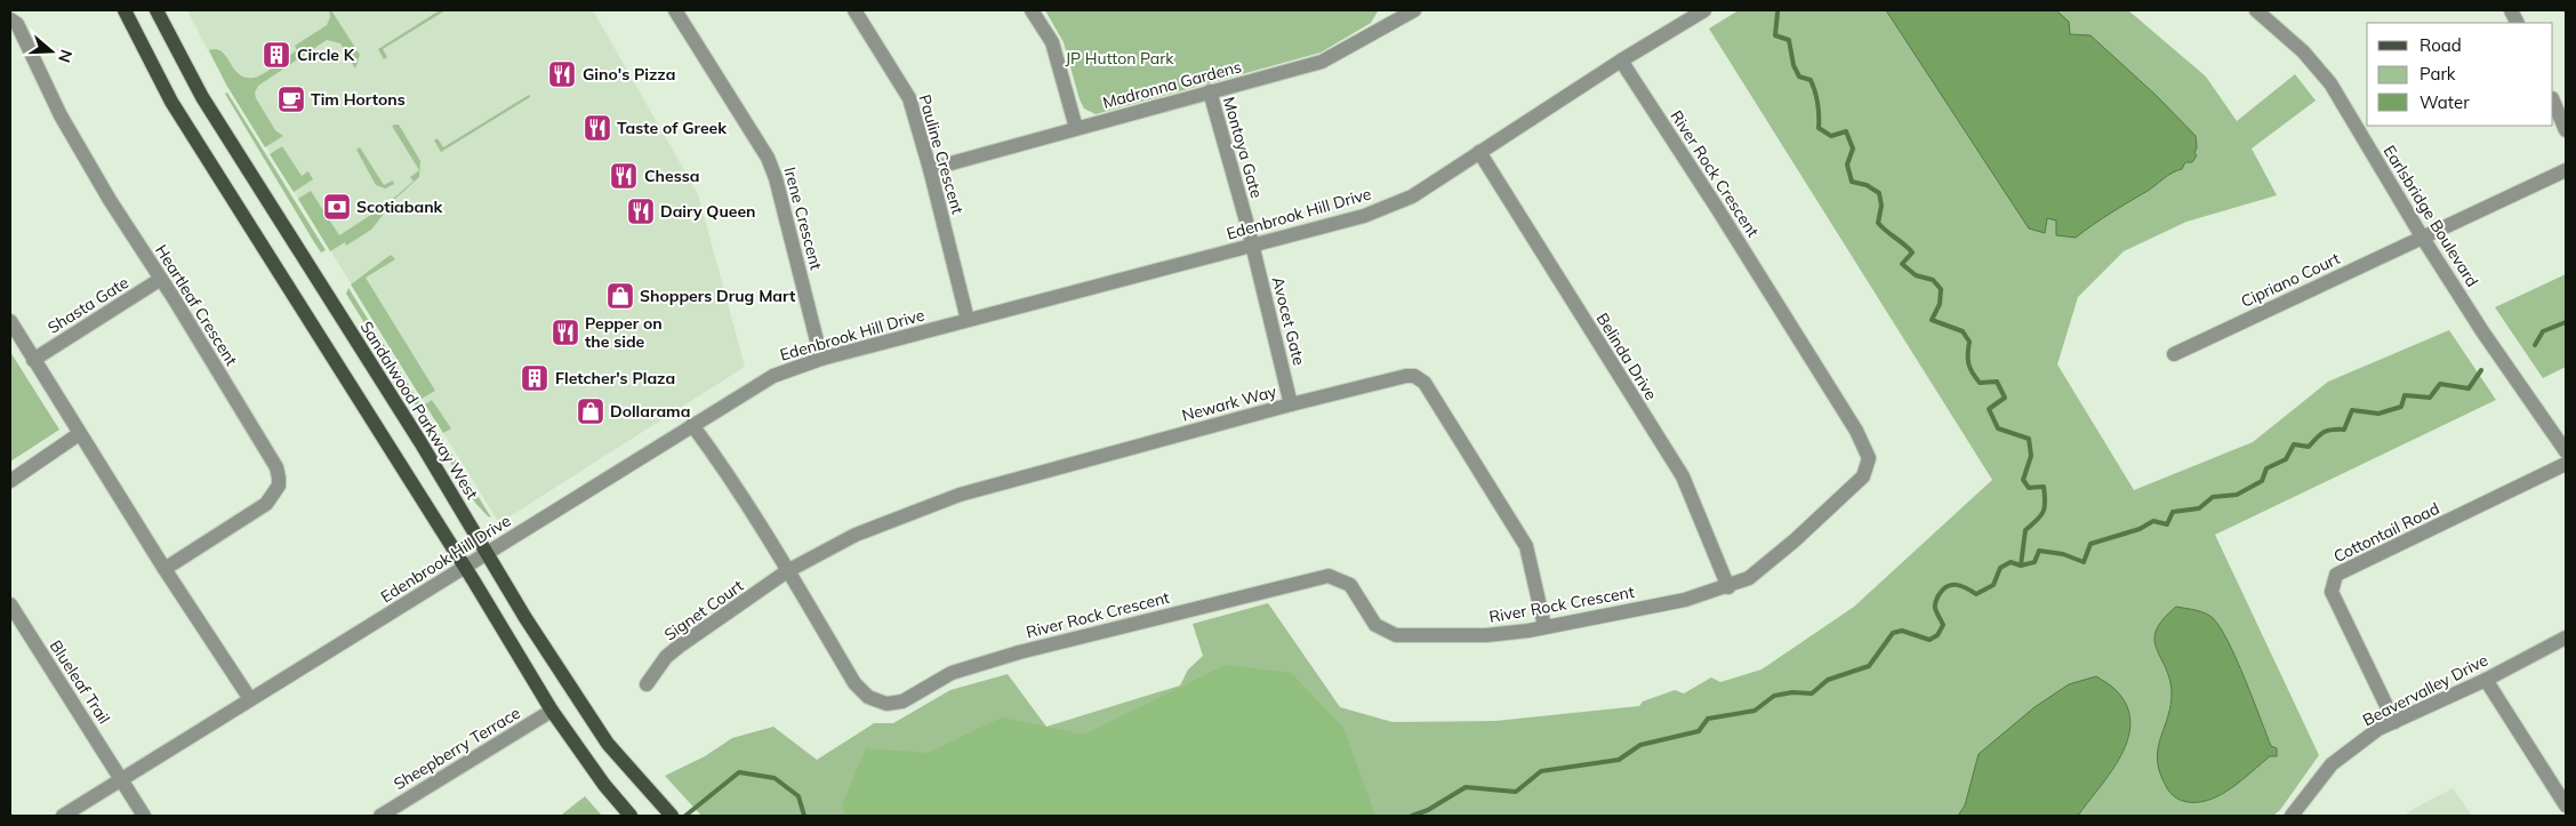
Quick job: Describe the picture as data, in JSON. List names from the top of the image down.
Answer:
{
  "streets": {
    "main road": ["Sandalwood Parkway West"],
    "street": [
      "Madronna Gardens",
      "Montoya Gate",
      "Pauline Crescent",
      "River Rock Crescent",
      "Edenbrook Hill Drive",
      "Earlsbridge Boulevard",
      "Irene Crescent",
      "Cipriano Court",
      "Shasta Gate",
      "Heartleaf Crescent",
      "Avocet Gate",
      "Belinda Drive",
      "Newark Way",
      "Cottontail Road",
      "Signet Court",
      "Blueleaf Trail",
      "Beavervalley Drive",
      "Sheepberry Terrace"
    ]
  },
  "crossings": [
    ["Madronna Gardens", "Montoya Gate"],
    ["Madronna Gardens", "Pauline Crescent"],
    ["Montoya Gate", "Edenbrook Hill Drive"],
    ["Montoya Gate", "Avocet Gate"],
    ["Pauline Crescent", "Edenbrook Hill Drive"],
    ["River Rock Crescent", "Edenbrook Hill Drive"],
    ["River Rock Crescent", "Belinda Drive"],
    ["River Rock Crescent", "Newark Way"],
    ["River Rock Crescent", "Signet Court"],
    ["Edenbrook Hill Drive", "Irene Crescent"],
    ["Edenbrook Hill Drive", "Avocet Gate"],
    ["Edenbrook Hill Drive", "Belinda Drive"],
    ["Edenbrook Hill Drive", "Sandalwood Parkway West"],
    ["Edenbrook Hill Drive", "Blueleaf Trail"],
    ["Earlsbridge Boulevard", "Cipriano Court"],
    ["Shasta Gate", "Heartleaf Crescent"],
    ["Avocet Gate", "Newark Way"],
    ["Newark Way", "Signet Court"],
    ["Cottontail Road", "Beavervalley Drive"]
  ],
  "parks": ["JP Hutton Park"],
  "places": {
    "building": ["Circle K", "Fletcher's Plaza"],
    "restaurant": [
      "Gino's Pizza",
      "Taste of Greek",
      "Chessa",
      "Dairy Queen",
      "Pepper on the side"
    ],
    "cafe": ["Tim Hortons"],
    "bank": ["Scotiabank"],
    "shop": ["Shoppers Drug Mart", "Dollarama"]
  },
  "legend": ["Road", "Park", "Water"],
  "north": "right"
}
